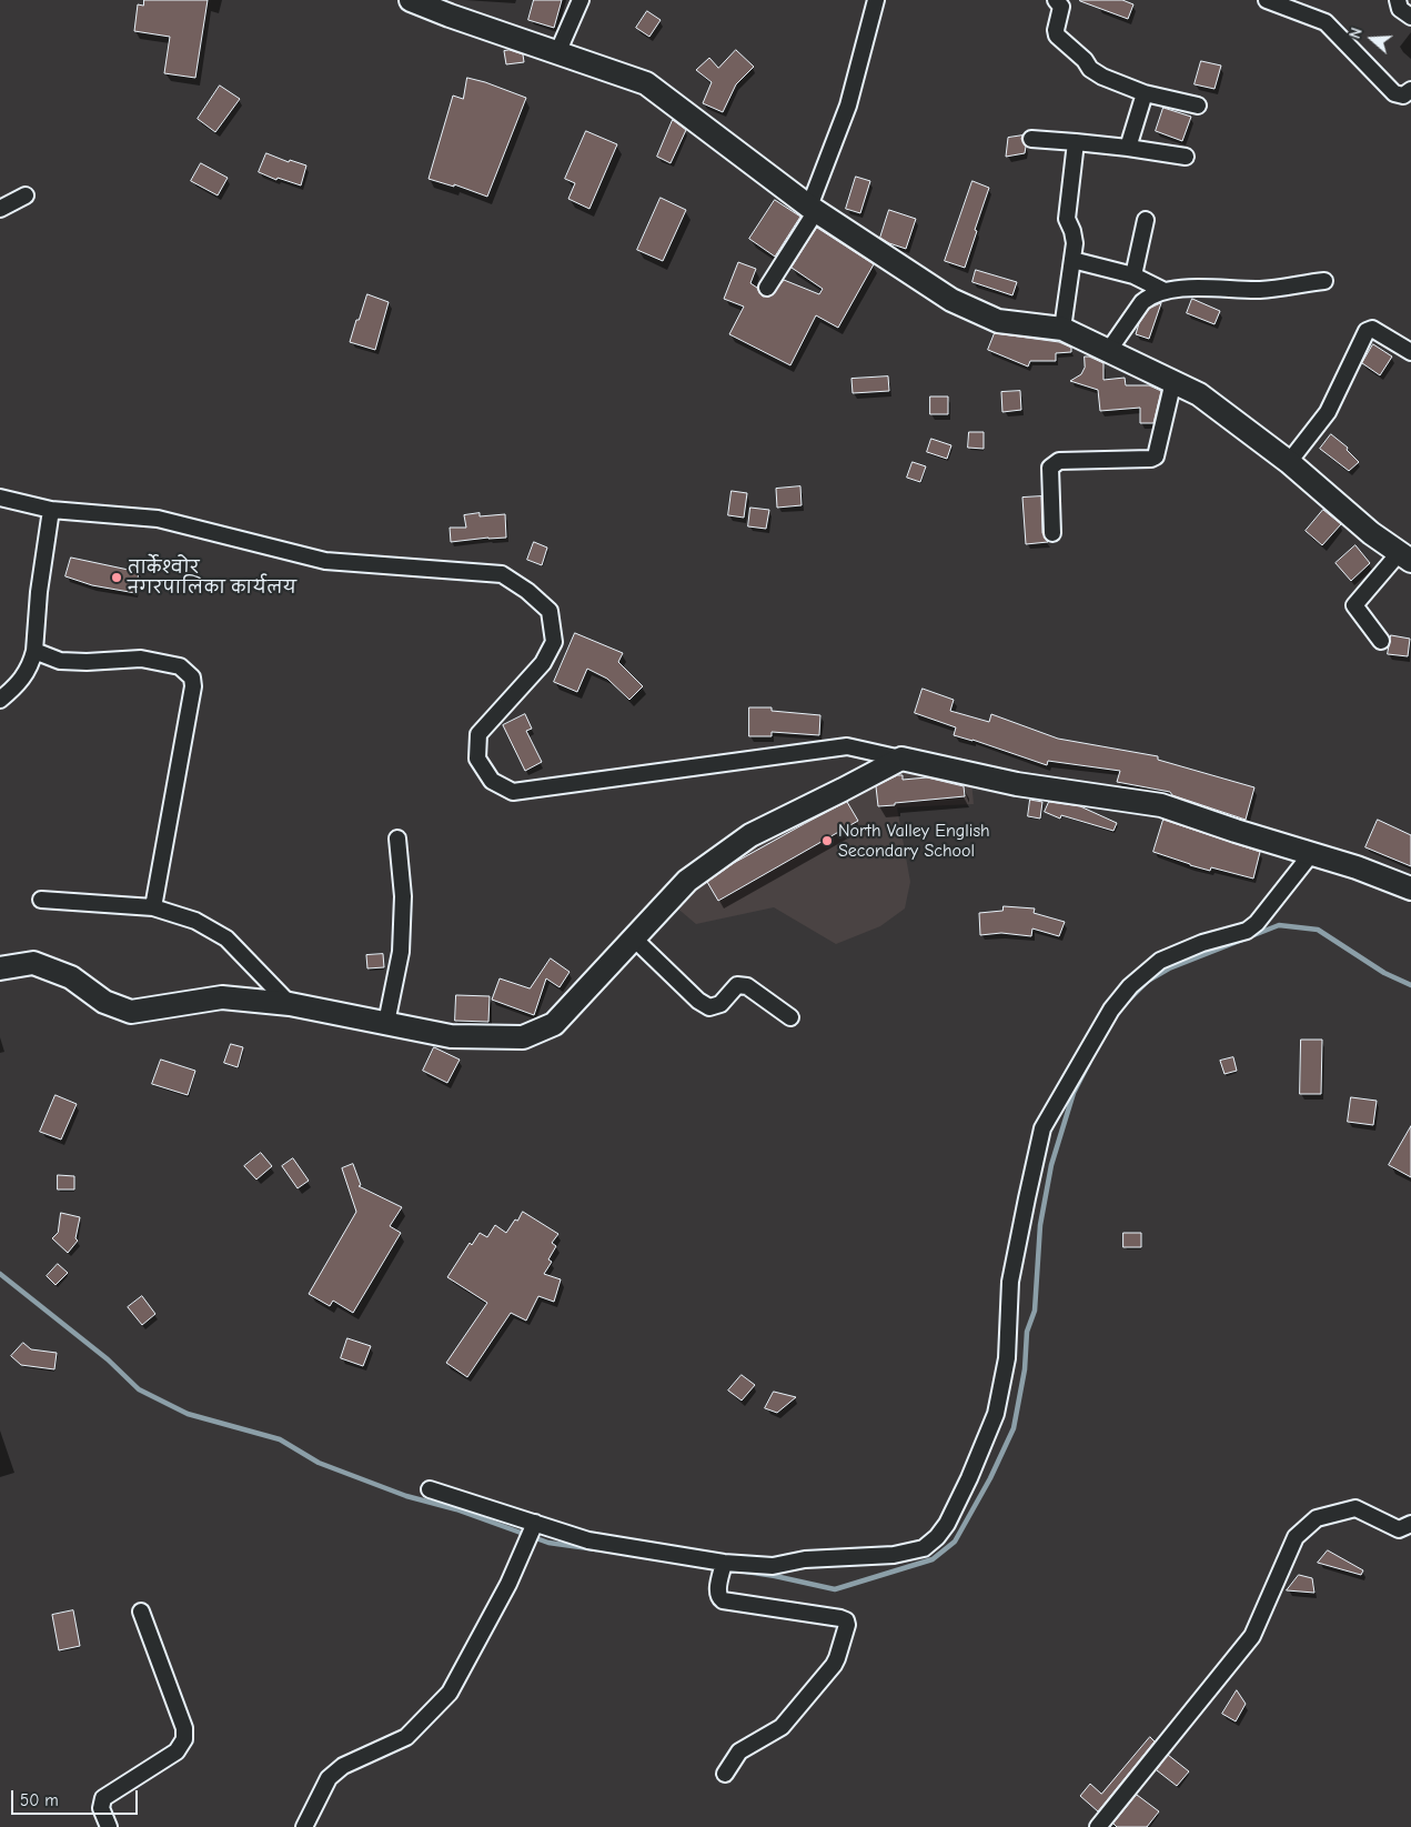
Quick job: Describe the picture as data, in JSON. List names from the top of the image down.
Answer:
{
  "places": ["तार्केश्वोर नगरपालिका कार्यलय", "North Valley English Secondary School"],
  "scale_bar": "50 m",
  "north": "left"
}
